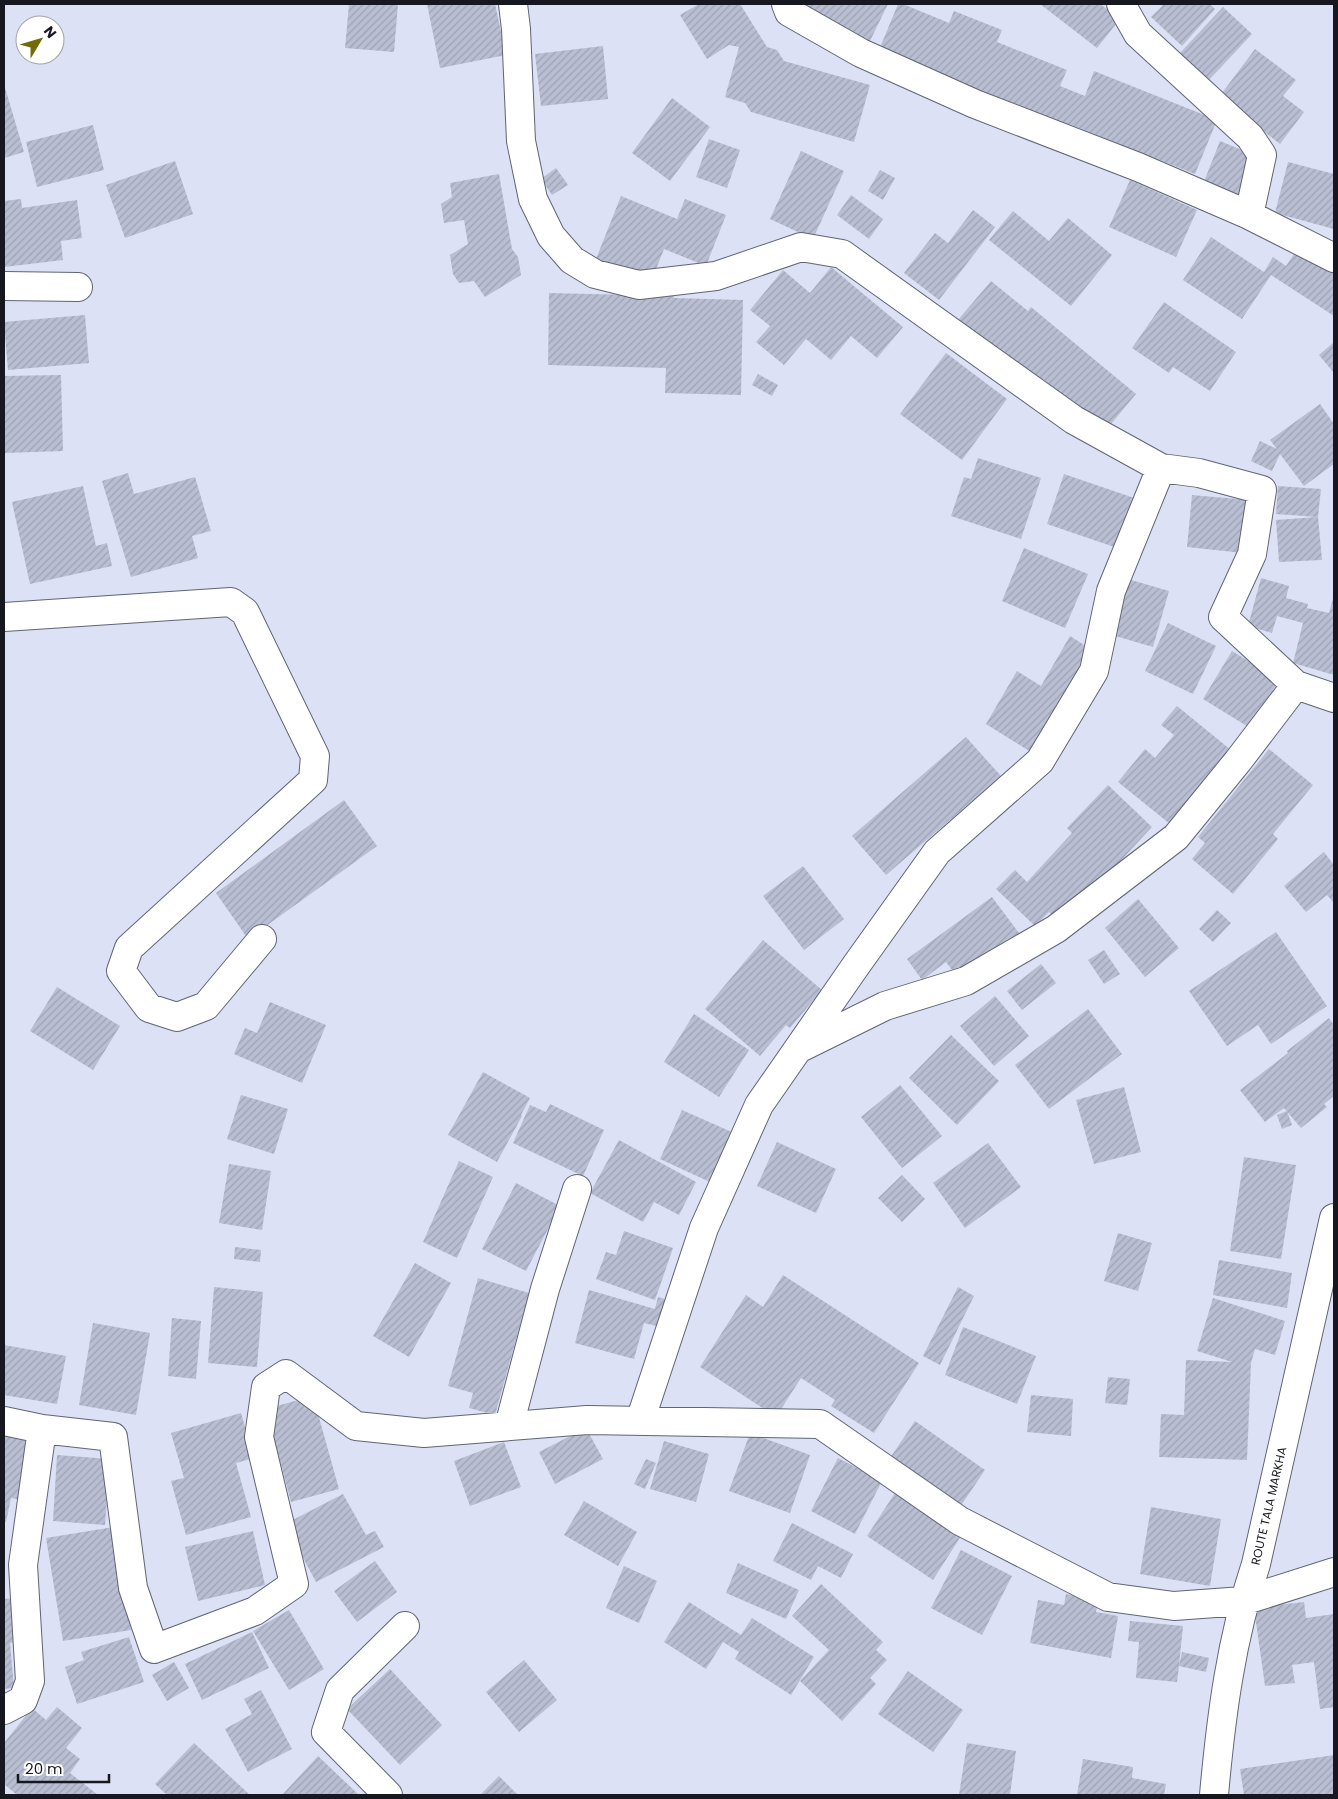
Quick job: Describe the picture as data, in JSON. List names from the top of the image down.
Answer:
{
  "streets": {
    "street": ["ROUTE TALA MARKHA"]
  },
  "scale_bar": "20 m",
  "north": "top right"
}
